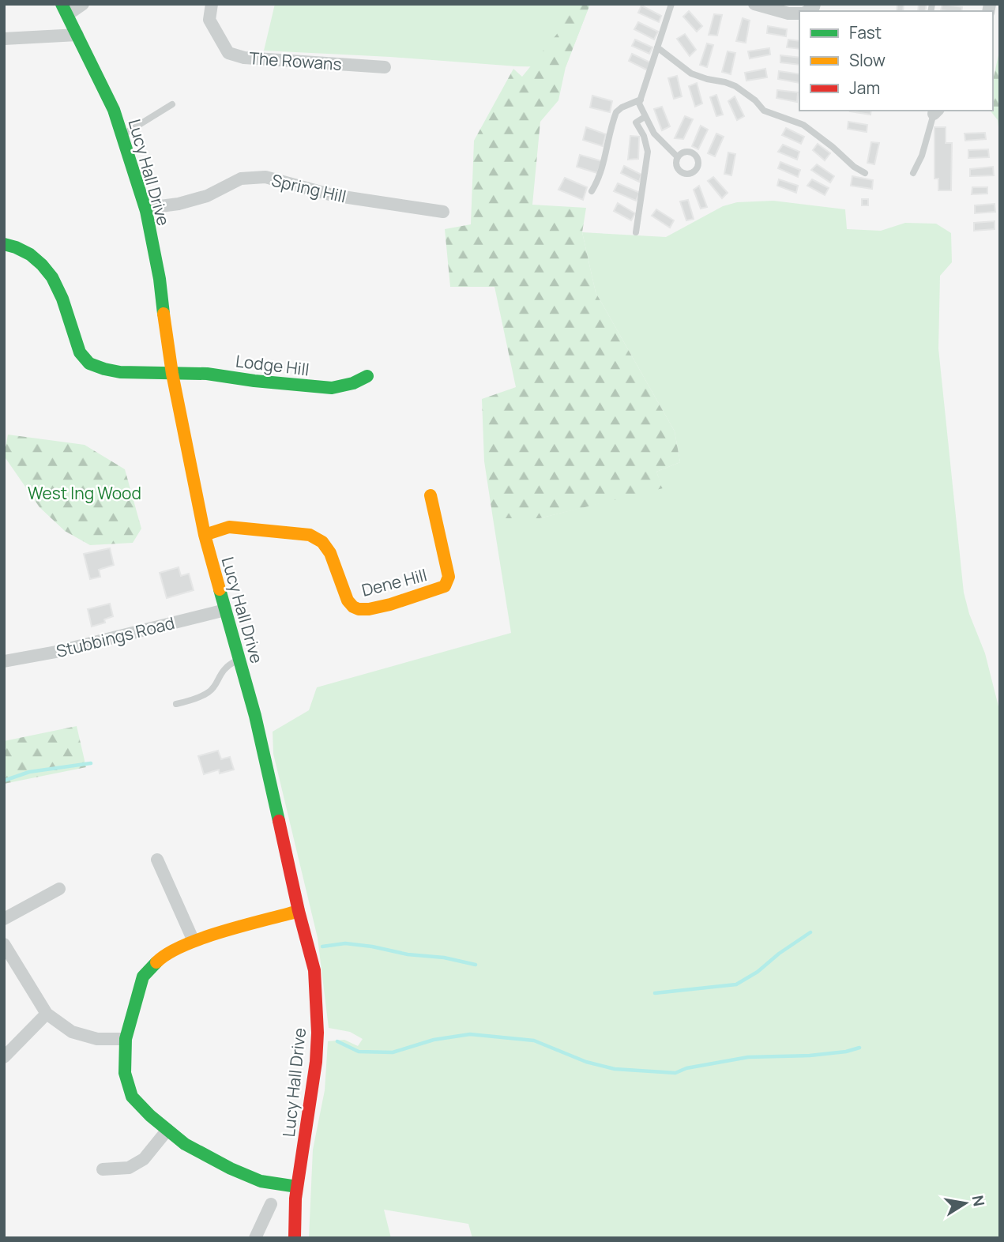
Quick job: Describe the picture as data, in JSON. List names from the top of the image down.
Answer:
{
  "streets": {
    "street": [
      "The Rowans",
      "Lucy Hall Drive",
      "Spring Hill",
      "Lodge Hill",
      "Dene Hill",
      "Stubbings Road"
    ]
  },
  "crossings": [
    ["Lucy Hall Drive", "Spring Hill"],
    ["Lucy Hall Drive", "Lodge Hill"],
    ["Lucy Hall Drive", "Dene Hill"],
    ["Lucy Hall Drive", "Stubbings Road"]
  ],
  "parks": ["West Ing Wood"],
  "legend": ["Fast", "Slow", "Jam"],
  "north": "right"
}
